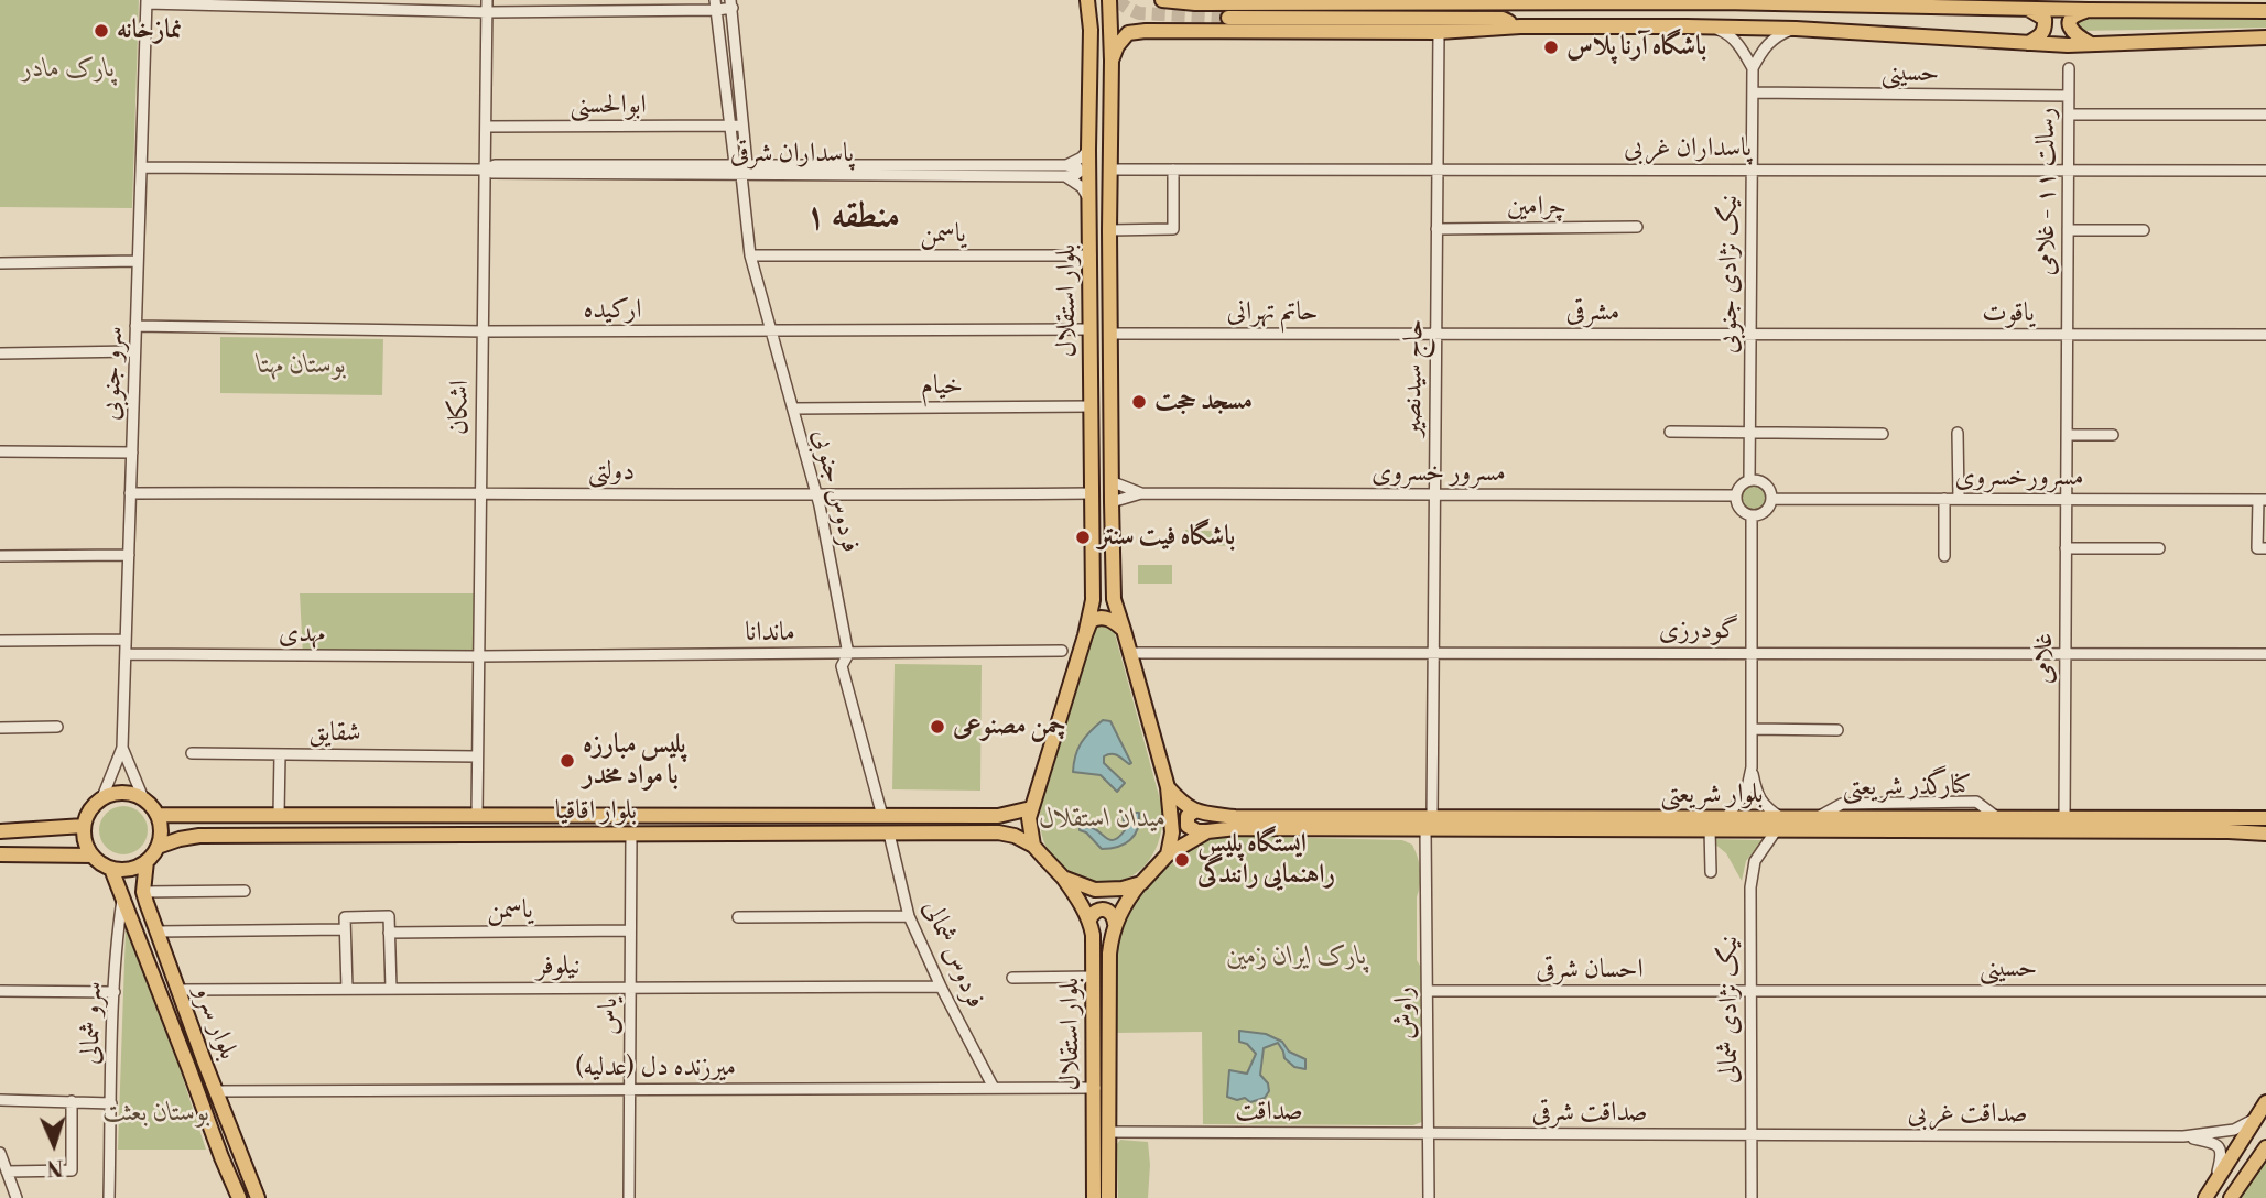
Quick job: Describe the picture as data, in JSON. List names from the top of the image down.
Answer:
{
  "streets": {
    "main road": [
      "بلوار استقلال",
      "بلوار شریعتی",
      "بلوار اقاقیا",
      "بلوار سرو"
    ],
    "street": [
      "حسینی",
      "ابوالحسنی",
      "پاسداران غربی",
      "پاسداران شرقی",
      "رسالت ۱۱ - غلامی",
      "چرامین",
      "یاسمن",
      "نیک نژادی جنوبی",
      "ارکیده",
      "حاتم تهرانی",
      "مشرقی",
      "یاقوت",
      "سرو جنوبی",
      "حاج سیدنصیر",
      "خیام",
      "اشکان",
      "دولتی",
      "مسرور خسروی",
      "مسرورخسروی",
      "فردوس جنوبی",
      "گودرزی",
      "ماندانا",
      "مهدی",
      "غلامی",
      "شقایق",
      "فردوس شمالی",
      "نیلوفر",
      "احسان شرقی",
      "نیک نژادی شمالی",
      "راوش",
      "یاس",
      "سرو شمالی",
      "میرزنده دل (عدلیه)",
      "صداقت",
      "صداقت شرقی",
      "صداقت غربی"
    ]
  },
  "crossings": [
    ["حسینی", "رسالت ۱۱ - غلامی"],
    ["حسینی", "نیک نژادی جنوبی"],
    ["حسینی", "احسان شرقی"],
    ["حسینی", "نیک نژادی شمالی"],
    ["ابوالحسنی", "اشکان"],
    ["ابوالحسنی", "فردوس جنوبی"],
    ["پاسداران غربی", "رسالت ۱۱ - غلامی"],
    ["پاسداران غربی", "نیک نژادی جنوبی"],
    ["پاسداران غربی", "بلوار استقلال"],
    ["پاسداران غربی", "حاج سیدنصیر"],
    ["پاسداران شرقی", "سرو جنوبی"],
    ["پاسداران شرقی", "اشکان"],
    ["پاسداران شرقی", "فردوس جنوبی"],
    ["رسالت ۱۱ - غلامی", "یاقوت"],
    ["رسالت ۱۱ - غلامی", "مسرورخسروی"],
    ["رسالت ۱۱ - غلامی", "غلامی"],
    ["چرامین", "حاج سیدنصیر"],
    ["یاسمن", "بلوار استقلال"],
    ["یاسمن", "فردوس جنوبی"],
    ["یاسمن", "یاس"],
    ["نیک نژادی جنوبی", "مشرقی"],
    ["نیک نژادی جنوبی", "یاقوت"],
    ["نیک نژادی جنوبی", "مسرور خسروی"],
    ["نیک نژادی جنوبی", "مسرورخسروی"],
    ["بلوار استقلال", "ارکیده"],
    ["بلوار استقلال", "حاتم تهرانی"],
    ["بلوار استقلال", "خیام"],
    ["بلوار استقلال", "دولتی"],
    ["بلوار استقلال", "میرزنده دل (عدلیه)"],
    ["بلوار استقلال", "صداقت"],
    ["ارکیده", "سرو جنوبی"],
    ["ارکیده", "اشکان"],
    ["ارکیده", "فردوس جنوبی"],
    ["حاتم تهرانی", "مشرقی"],
    ["حاتم تهرانی", "حاج سیدنصیر"],
    ["مشرقی", "یاقوت"],
    ["مشرقی", "حاج سیدنصیر"],
    ["سرو جنوبی", "دولتی"],
    ["سرو جنوبی", "مهدی"],
    ["سرو جنوبی", "بلوار اقاقیا"],
    ["سرو جنوبی", "بلوار سرو"],
    ["حاج سیدنصیر", "مسرور خسروی"],
    ["حاج سیدنصیر", "گودرزی"],
    ["حاج سیدنصیر", "بلوار شریعتی"],
    ["حاج سیدنصیر", "راوش"],
    ["خیام", "فردوس جنوبی"],
    ["اشکان", "دولتی"],
    ["اشکان", "ماندانا"],
    ["اشکان", "مهدی"],
    ["اشکان", "شقایق"],
    ["اشکان", "بلوار اقاقیا"],
    ["دولتی", "فردوس جنوبی"],
    ["مسرور خسروی", "مسرورخسروی"],
    ["مسرورخسروی", "غلامی"],
    ["فردوس جنوبی", "ماندانا"],
    ["فردوس جنوبی", "بلوار اقاقیا"],
    ["گودرزی", "غلامی"],
    ["ماندانا", "مهدی"],
    ["غلامی", "بلوار شریعتی"],
    ["بلوار شریعتی", "نیک نژادی شمالی"],
    ["بلوار شریعتی", "راوش"],
    ["بلوار اقاقیا", "فردوس شمالی"],
    ["بلوار اقاقیا", "یاس"],
    ["بلوار اقاقیا", "بلوار سرو"],
    ["فردوس شمالی", "نیلوفر"],
    ["فردوس شمالی", "میرزنده دل (عدلیه)"],
    ["نیلوفر", "یاس"],
    ["نیلوفر", "بلوار سرو"],
    ["احسان شرقی", "نیک نژادی شمالی"],
    ["احسان شرقی", "راوش"],
    ["نیک نژادی شمالی", "صداقت شرقی"],
    ["نیک نژادی شمالی", "صداقت غربی"],
    ["راوش", "صداقت"],
    ["راوش", "صداقت شرقی"],
    ["یاس", "میرزنده دل (عدلیه)"],
    ["سرو شمالی", "بلوار سرو"],
    ["بلوار سرو", "میرزنده دل (عدلیه)"],
    ["صداقت", "صداقت شرقی"],
    ["صداقت شرقی", "صداقت غربی"]
  ],
  "districts": ["منطقه ۱"],
  "parks": [
    "پارک مادر",
    "بوستان مهتا",
    "میدان استقلال",
    "پارک ایران زمین",
    "بوستان بعثت"
  ],
  "places": [
    "نمازخانه",
    "باشگاه آرنا پلاس",
    "مسجد حجت",
    "باشگاه فیت سنتر",
    "چمن مصنوعی",
    "پلیس مبارزه با مواد مخدر",
    "ایستگاه پلیس راهنمایی رانندگی"
  ],
  "north": "bottom"
}
